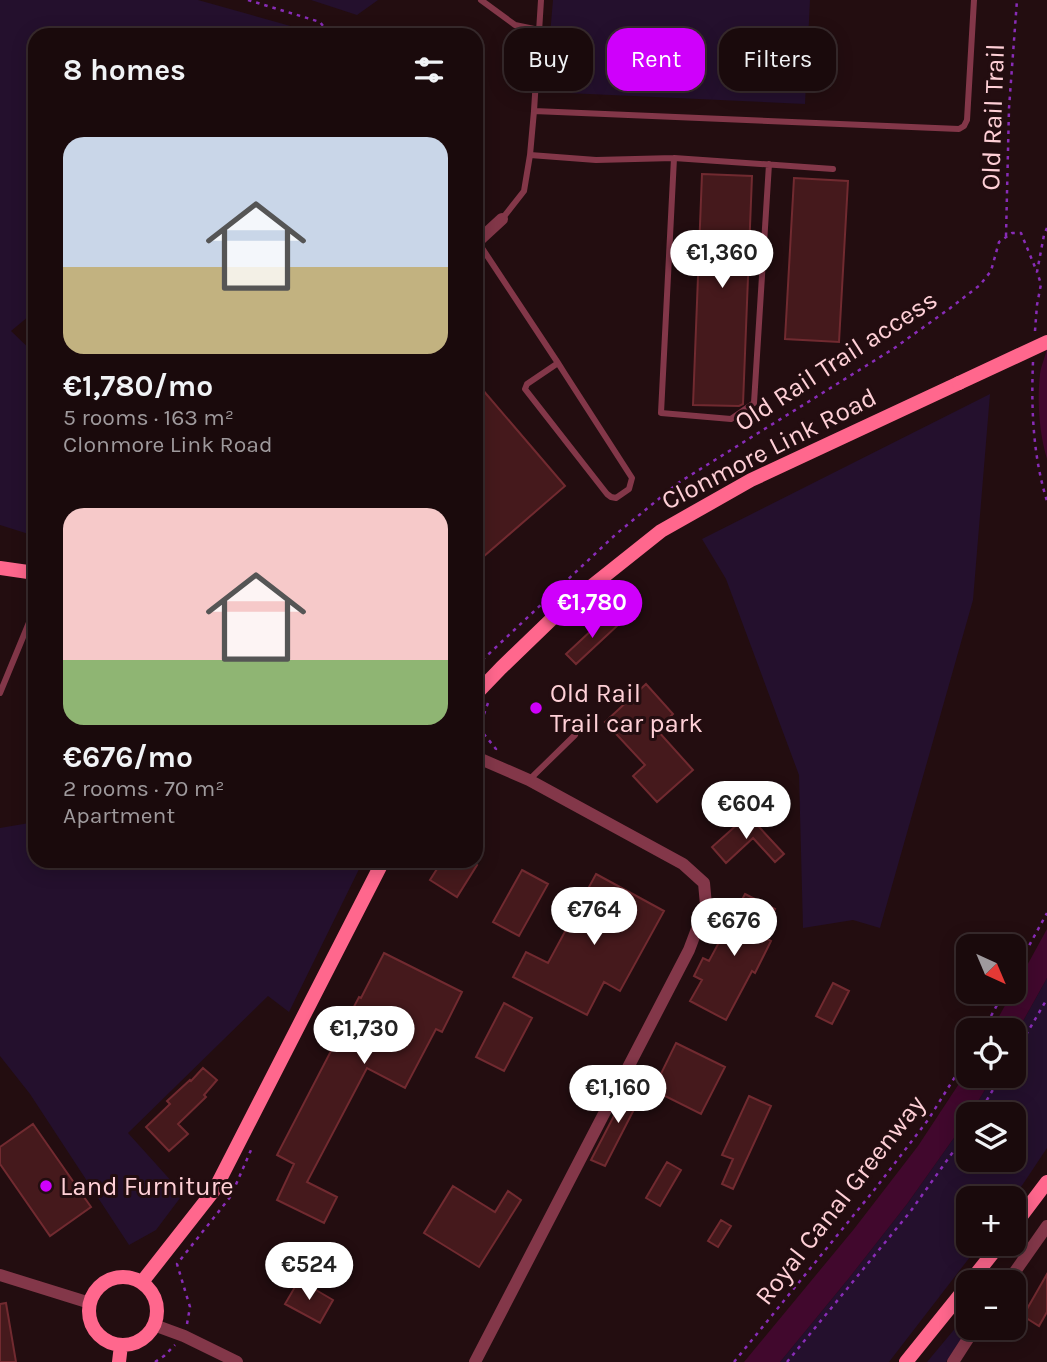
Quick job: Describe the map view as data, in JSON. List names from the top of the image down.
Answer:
{
  "streets": {
    "main road": ["Clonmore Link Road"],
    "path": ["Old Rail Trail", "Old Rail Trail access", "Royal Canal Greenway"]
  },
  "crossings": [
    ["Old Rail Trail", "Old Rail Trail access"]
  ],
  "places": ["Old Rail Trail car park", "Land Furniture"],
  "north": "bottom right",
  "page": {
    "chip": ["Buy", "Rent", "Filters"],
    "heading": "8 homes",
    "list": [
      {
        "name": "€1,780/mo",
        "note": "5 rooms · 163 m² · Clonmore Link Road"
      },
      {
        "name": "€676/mo",
        "note": "2 rooms · 70 m² · Apartment"
      }
    ],
    "price": [
      "€1,360",
      "€1,780",
      "€604",
      "€764",
      "€676",
      "€1,730",
      "€1,160",
      "€524"
    ],
    "map_buttons": ["+", "−"]
  }
}
